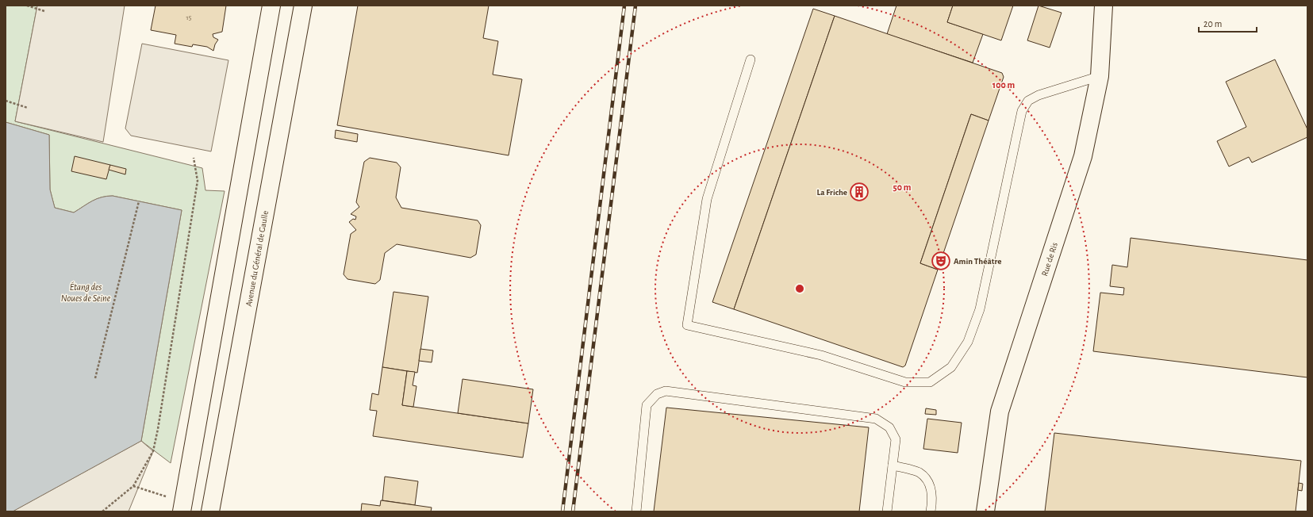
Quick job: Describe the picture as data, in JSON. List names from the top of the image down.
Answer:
{
  "streets": {
    "main road": ["Avenue du Général de Gaulle", "Rue de Ris"]
  },
  "water": ["Étang des Noues de Seine"],
  "places": {
    "building": ["La Friche"],
    "theatre": ["Amin Théâtre"]
  },
  "house_numbers": ["15"],
  "scale_bar": "20 m",
  "rings": ["100 m", "50 m"]
}
